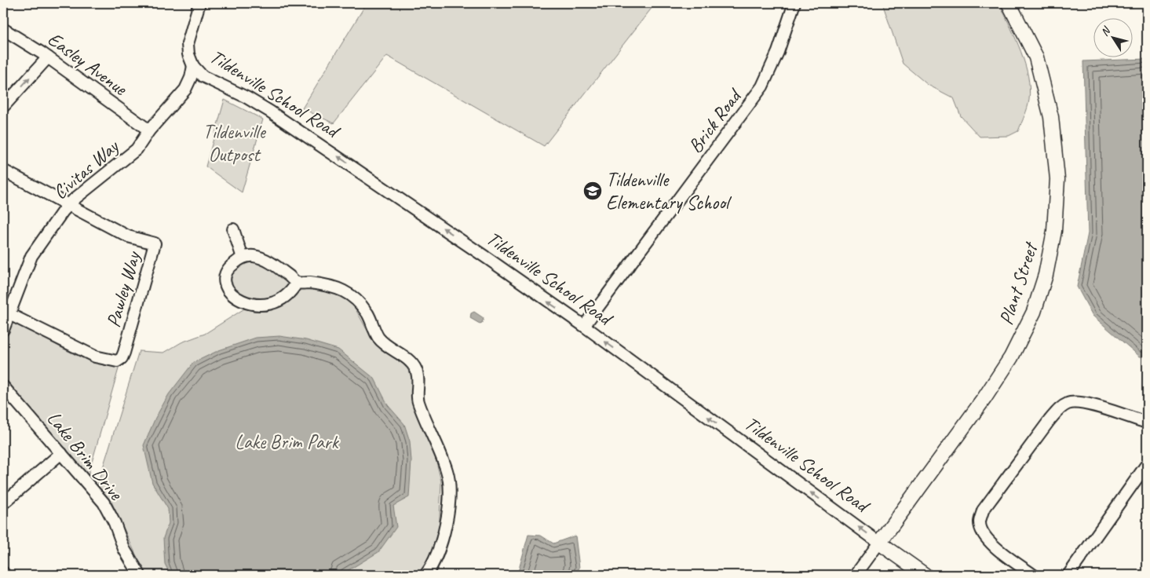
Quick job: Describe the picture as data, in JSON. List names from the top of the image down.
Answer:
{
  "streets": {
    "main road": ["Tildenville School Road", "Plant Street"],
    "street": [
      "Easley Avenue",
      "Brick Road",
      "Civitas Way",
      "Pawley Way",
      "Lake Brim Drive"
    ]
  },
  "crossings": [
    ["Easley Avenue", "Civitas Way"],
    ["Tildenville School Road", "Brick Road"],
    ["Tildenville School Road", "Civitas Way"],
    ["Tildenville School Road", "Plant Street"],
    ["Civitas Way", "Pawley Way"]
  ],
  "one_way": ["Tildenville School Road"],
  "parks": ["Tildenville Outpost", "Lake Brim Park"],
  "places": {
    "school or university": ["Tildenville Elementary School"]
  },
  "north": "top left"
}
